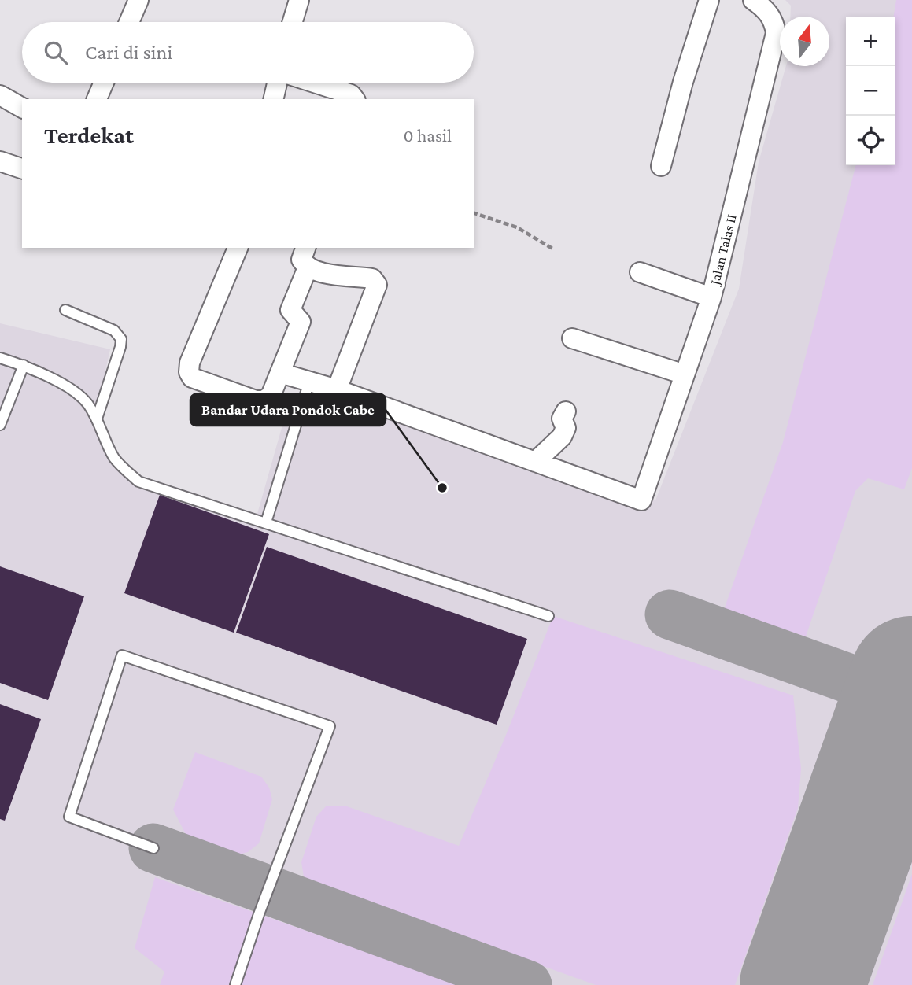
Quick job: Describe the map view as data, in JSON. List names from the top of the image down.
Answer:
{
  "streets": {
    "street": ["Jalan Talas II"]
  },
  "places": ["Bandar Udara Pondok Cabe"],
  "north": "top",
  "page": {
    "map_buttons": ["+", "−"],
    "search": "Cari di sini",
    "heading": ["Terdekat", "0 hasil"]
  }
}
